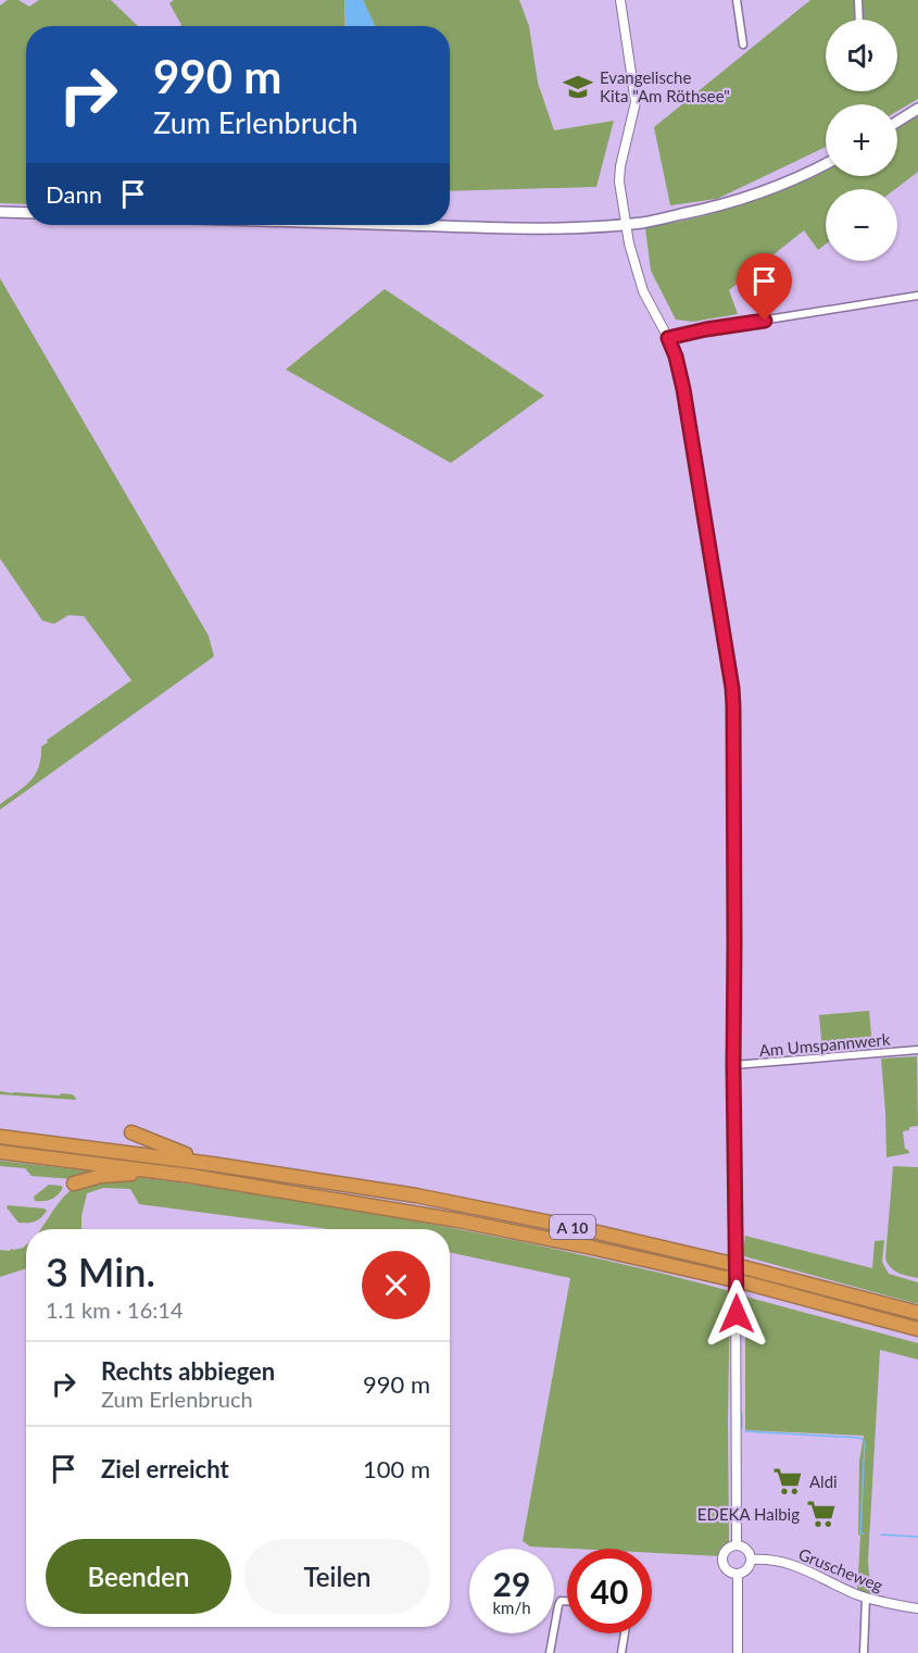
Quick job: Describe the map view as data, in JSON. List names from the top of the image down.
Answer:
{
  "streets": {
    "highway": ["A 10"],
    "street": ["Am Umspannwerk", "Gruscheweg"]
  },
  "places": {
    "school or university": ["Evangelische Kita \"Am Röthsee\""],
    "supermarket": ["Aldi", "EDEKA Halbig"]
  },
  "page": {
    "map_buttons": ["+", "−"],
    "turn": ["990 m", "Zum Erlenbruch"],
    "then": "Dann",
    "heading": ["3 Min.", "1.1 km · 16:14"],
    "list": [
      {
        "name": "Rechts abbiegen",
        "note": "Zum Erlenbruch",
        "value": "990 m"
      },
      {
        "name": "Ziel erreicht",
        "value": "100 m"
      }
    ],
    "buttons": ["Beenden", "Teilen"],
    "speed": "29 km/h",
    "limit": "40"
  }
}
